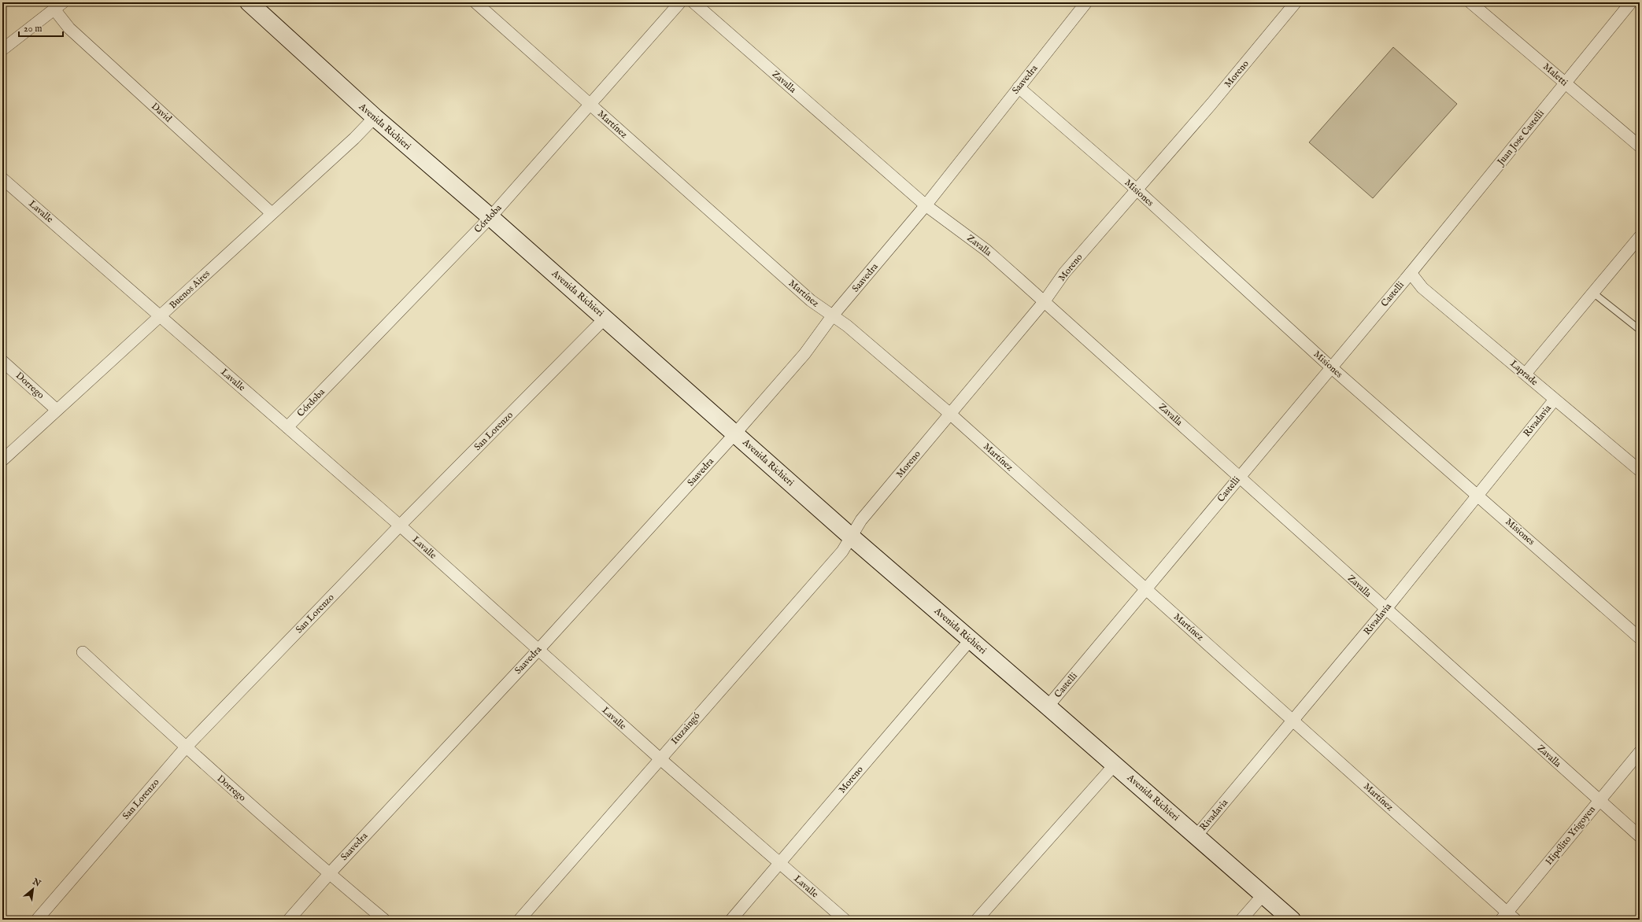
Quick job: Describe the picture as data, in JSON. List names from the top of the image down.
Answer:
{
  "streets": {
    "street": [
      "Moreno",
      "Maletti",
      "Saavedra",
      "Zavalla",
      "David",
      "Martínez",
      "Avenida Richieri",
      "Juan Jose Castelli",
      "Misiones",
      "Lavalle",
      "Córdoba",
      "Buenos Aires",
      "Castelli",
      "Laprade",
      "Dorrego",
      "Rivadavia",
      "San Lorenzo",
      "Ituzaingó",
      "Hipólito Yrigoyen"
    ]
  },
  "crossings": [
    ["Moreno", "Zavalla"],
    ["Moreno", "Martínez"],
    ["Moreno", "Avenida Richieri"],
    ["Moreno", "Misiones"],
    ["Moreno", "Lavalle"],
    ["Moreno", "Ituzaingó"],
    ["Maletti", "Juan Jose Castelli"],
    ["Saavedra", "Zavalla"],
    ["Saavedra", "Martínez"],
    ["Saavedra", "Avenida Richieri"],
    ["Saavedra", "Misiones"],
    ["Saavedra", "Lavalle"],
    ["Saavedra", "Dorrego"],
    ["Zavalla", "Castelli"],
    ["Zavalla", "Rivadavia"],
    ["Zavalla", "Hipólito Yrigoyen"],
    ["David", "Buenos Aires"],
    ["Martínez", "Córdoba"],
    ["Martínez", "Castelli"],
    ["Martínez", "Rivadavia"],
    ["Martínez", "Hipólito Yrigoyen"],
    ["Avenida Richieri", "Córdoba"],
    ["Avenida Richieri", "Buenos Aires"],
    ["Avenida Richieri", "Castelli"],
    ["Avenida Richieri", "Rivadavia"],
    ["Avenida Richieri", "San Lorenzo"],
    ["Avenida Richieri", "Ituzaingó"],
    ["Juan Jose Castelli", "Castelli"],
    ["Juan Jose Castelli", "Laprade"],
    ["Misiones", "Castelli"],
    ["Misiones", "Rivadavia"],
    ["Lavalle", "Córdoba"],
    ["Lavalle", "Buenos Aires"],
    ["Lavalle", "San Lorenzo"],
    ["Lavalle", "Ituzaingó"],
    ["Buenos Aires", "Dorrego"],
    ["Castelli", "Laprade"],
    ["Laprade", "Rivadavia"],
    ["Dorrego", "San Lorenzo"]
  ],
  "scale_bar": "20 m",
  "north": "top right"
}
